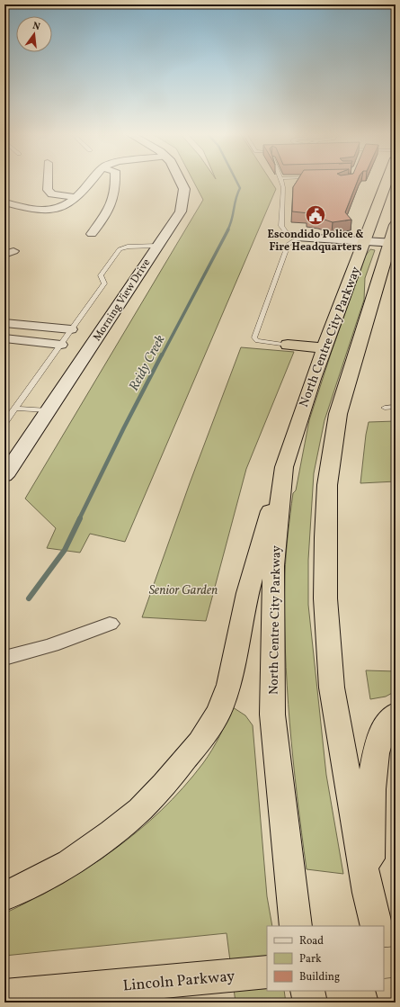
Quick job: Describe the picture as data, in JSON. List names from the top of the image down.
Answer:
{
  "streets": {
    "highway": ["North Centre City Parkway", "Lincoln Parkway"],
    "street": ["Morning View Drive"]
  },
  "water": ["Reidy Creek"],
  "parks": ["Senior Garden"],
  "places": {
    "public building": ["Escondido Police & Fire Headquarters"]
  },
  "legend": ["Road", "Park", "Building"],
  "north": "top"
}
